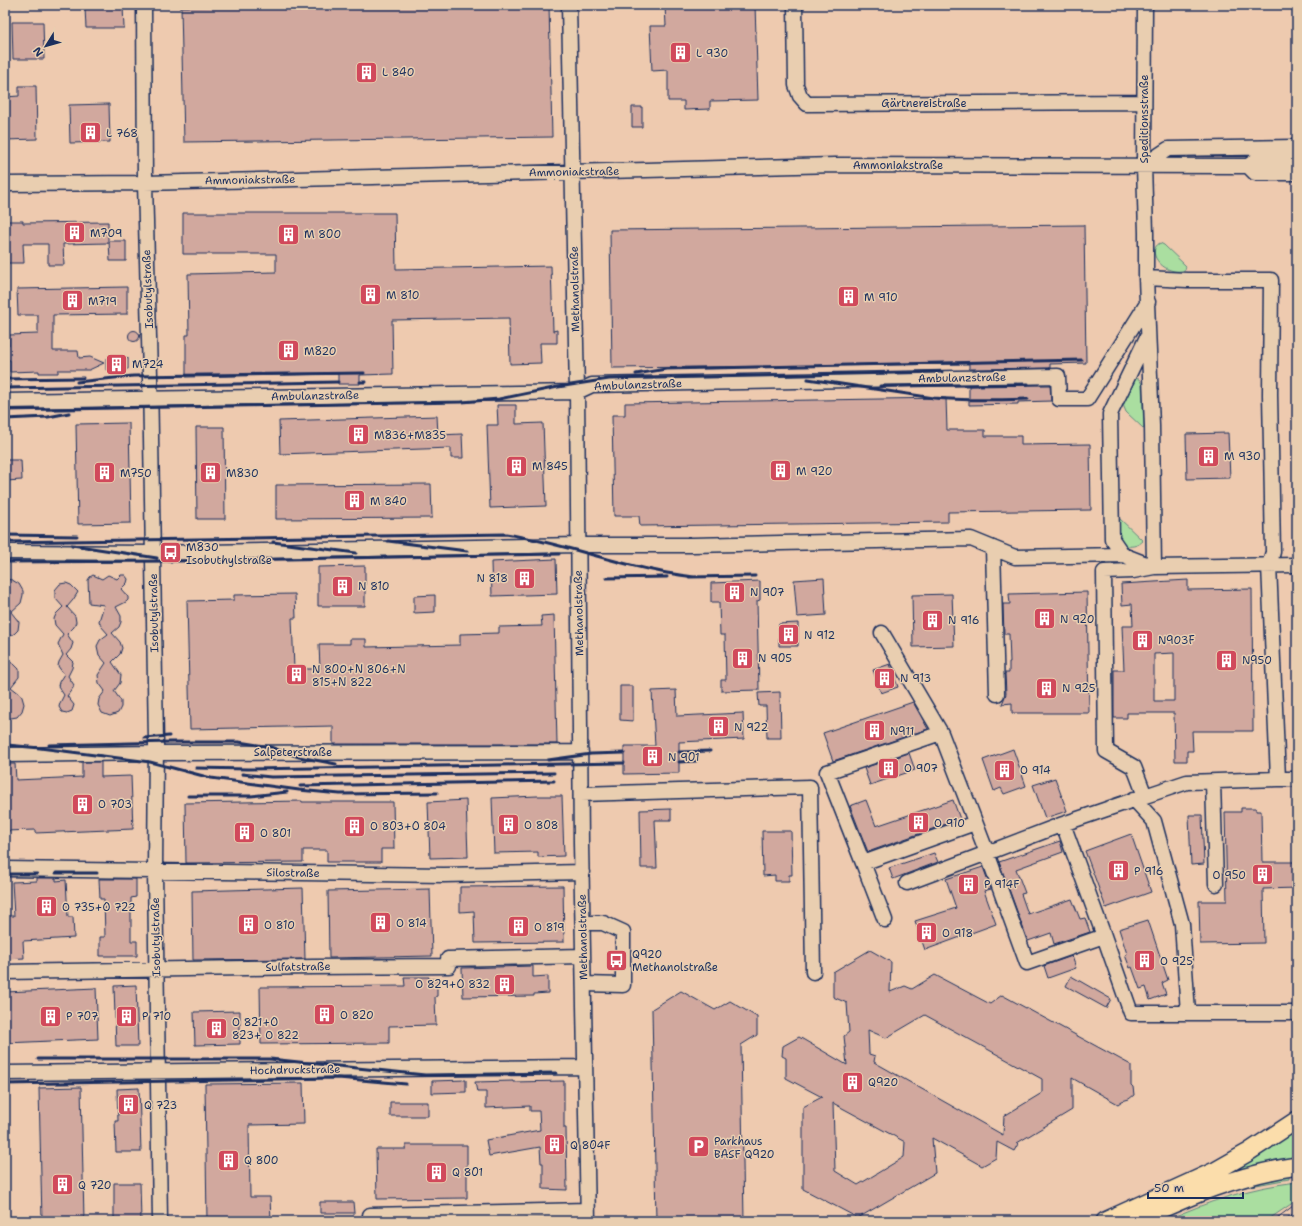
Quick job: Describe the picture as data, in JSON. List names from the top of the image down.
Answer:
{
  "streets": {
    "street": [
      "Gärtnereistraße",
      "Speditionsstraße",
      "Ammoniakstraße",
      "Isobutylstraße",
      "Methanolstraße",
      "Ambulanzstraße",
      "Salpeterstraße",
      "Silostraße",
      "Sulfatstraße",
      "Hochdruckstraße"
    ]
  },
  "crossings": [
    ["Gärtnereistraße", "Speditionsstraße"],
    ["Speditionsstraße", "Ammoniakstraße"],
    ["Speditionsstraße", "Ambulanzstraße"],
    ["Ammoniakstraße", "Isobutylstraße"],
    ["Ammoniakstraße", "Methanolstraße"],
    ["Isobutylstraße", "Ambulanzstraße"],
    ["Isobutylstraße", "Salpeterstraße"],
    ["Isobutylstraße", "Silostraße"],
    ["Isobutylstraße", "Sulfatstraße"],
    ["Isobutylstraße", "Hochdruckstraße"],
    ["Methanolstraße", "Ambulanzstraße"],
    ["Methanolstraße", "Salpeterstraße"],
    ["Methanolstraße", "Silostraße"],
    ["Methanolstraße", "Sulfatstraße"],
    ["Methanolstraße", "Hochdruckstraße"]
  ],
  "places": {
    "building": [
      "L 930",
      "L 840",
      "L 768",
      "M709",
      "M 800",
      "M 810",
      "M 910",
      "M719",
      "M820",
      "M724",
      "M836+M835",
      "M 930",
      "M 845",
      "M 920",
      "M750",
      "M830",
      "M 840",
      "N 818",
      "N 810",
      "N 907",
      "N 920",
      "N 916",
      "N 912",
      "N903F",
      "N 905",
      "N950",
      "N 800+N 806+N 815+N 822",
      "N 913",
      "N 925",
      "N 922",
      "N911",
      "N 901",
      "O 907",
      "O 914",
      "O 703",
      "O 910",
      "O 808",
      "O 803+O 804",
      "O 801",
      "P 916",
      "O 950",
      "P 914F",
      "O 735+O 722",
      "O 814",
      "O 810",
      "O 819",
      "O 918",
      "O 925",
      "O 829+O 832",
      "O 820",
      "P 707",
      "P 710",
      "O 821+O 823+ O 822",
      "Q920",
      "Q 723",
      "Q 804F",
      "Q 800",
      "Q 801",
      "Q 720"
    ],
    "bus stop": ["M830 Isobuthylstraße", "Q920 Methanolstraße"],
    "parking": ["Parkhaus BASF Q920"]
  },
  "scale_bar": "50 m",
  "north": "bottom left"
}
